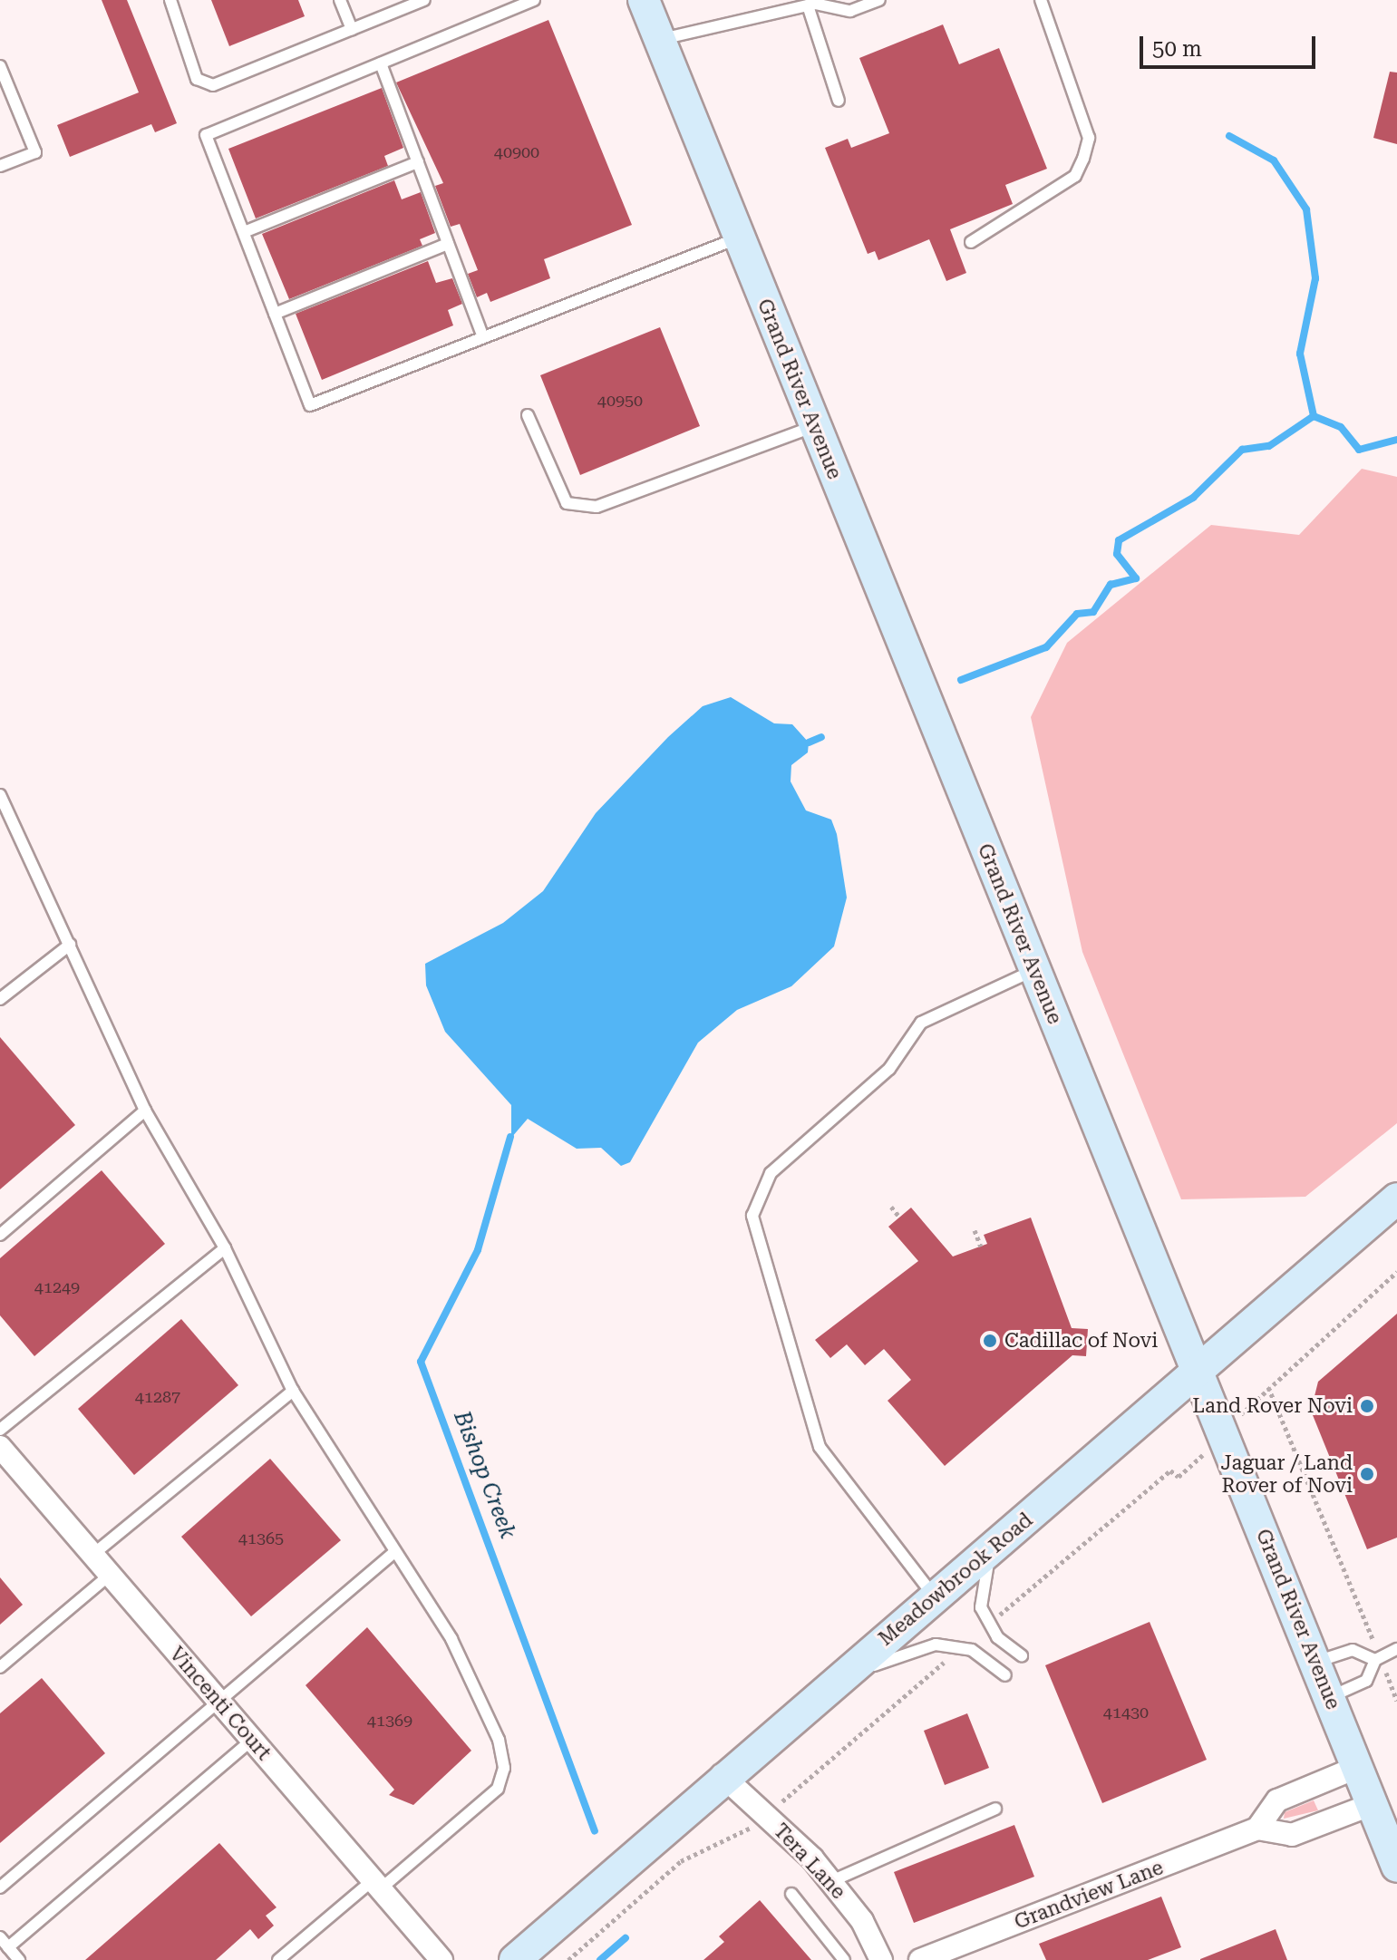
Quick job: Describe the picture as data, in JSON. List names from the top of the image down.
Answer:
{
  "streets": {
    "main road": ["Grand River Avenue", "Meadowbrook Road"],
    "street": ["Vincenti Court", "Tera Lane", "Grandview Lane"]
  },
  "crossings": [
    ["Grand River Avenue", "Meadowbrook Road"],
    ["Meadowbrook Road", "Tera Lane"]
  ],
  "water": ["Bishop Creek"],
  "places": ["Cadillac of Novi", "Land Rover Novi", "Jaguar / Land Rover of Novi"],
  "house_numbers": [
    "40900",
    "40950",
    "41249",
    "41287",
    "41365",
    "41430",
    "41369"
  ],
  "scale_bar": "50 m"
}
